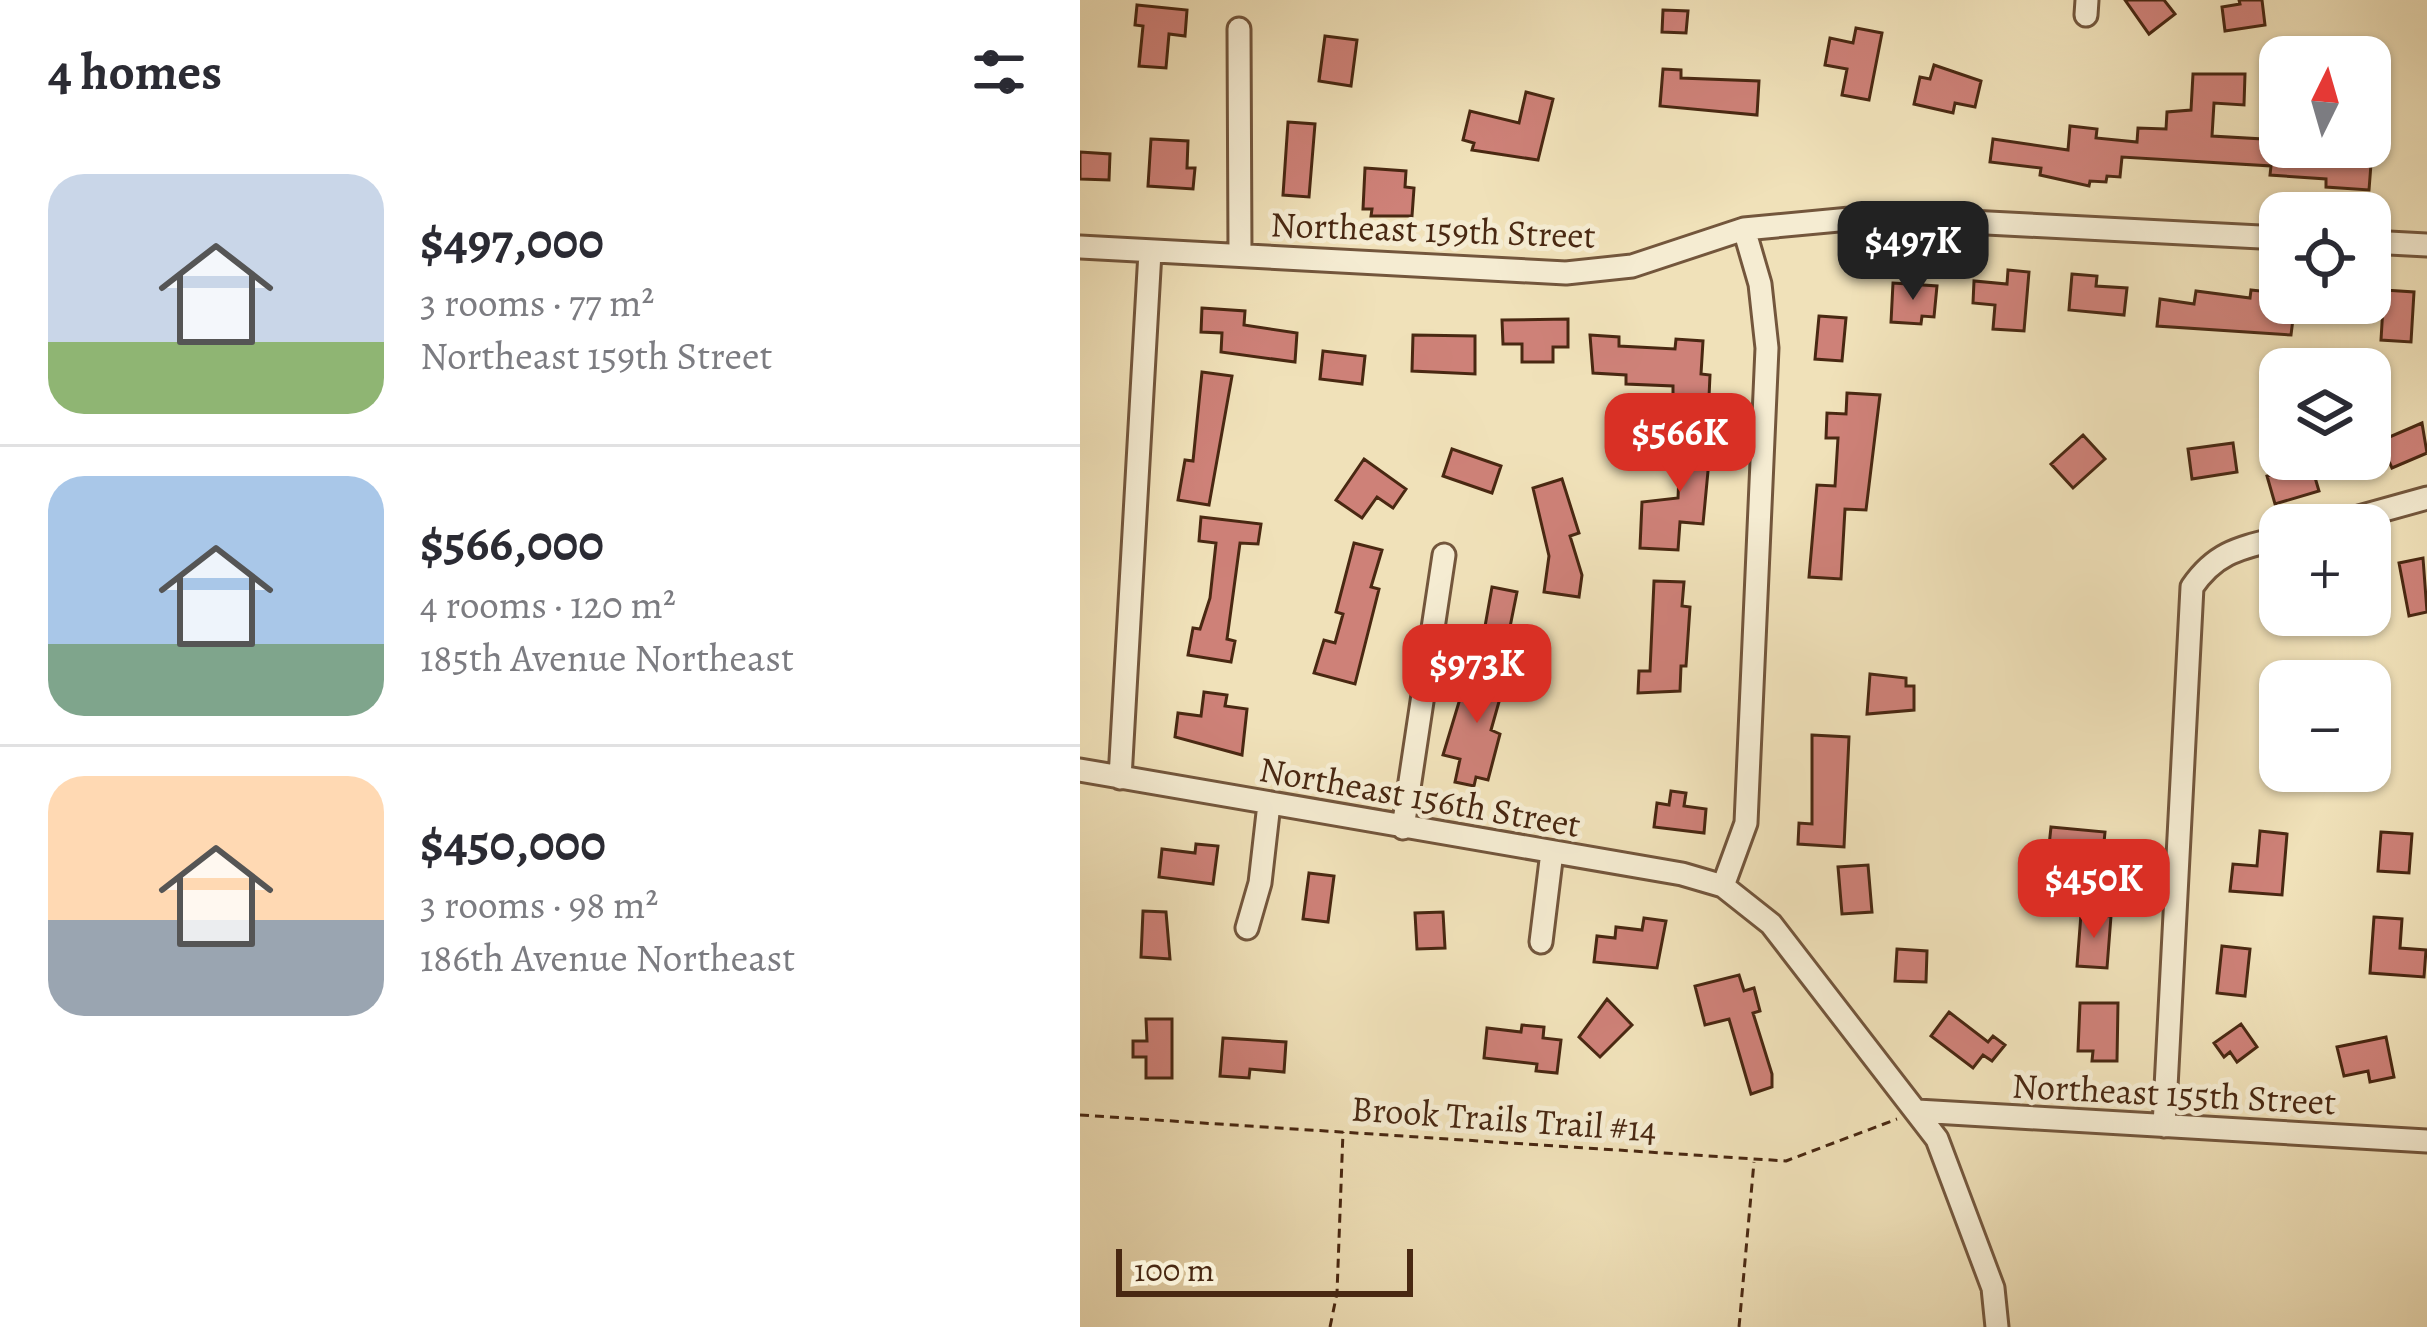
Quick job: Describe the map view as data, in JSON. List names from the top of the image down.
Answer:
{
  "streets": {
    "street": ["Northeast 159th Street", "Northeast 156th Street", "Northeast 155th Street"],
    "path": ["Brook Trails Trail #14"]
  },
  "crossings": [
    ["Northeast 156th Street", "Northeast 155th Street"],
    ["Northeast 156th Street", "Brook Trails Trail #14"],
    ["Northeast 155th Street", "Brook Trails Trail #14"]
  ],
  "scale_bar": "100 m",
  "north": "top",
  "page": {
    "heading": "4 homes",
    "map_buttons": ["+", "−"],
    "list": [
      {
        "name": "$497,000",
        "note": "3 rooms · 77 m² · Northeast 159th Street"
      },
      {
        "name": "$566,000",
        "note": "4 rooms · 120 m² · 185th Avenue Northeast"
      },
      {
        "name": "$450,000",
        "note": "3 rooms · 98 m² · 186th Avenue Northeast"
      }
    ],
    "price": [
      "$497K",
      "$566K",
      "$973K",
      "$450K"
    ],
    "scale": "100 m"
  }
}
